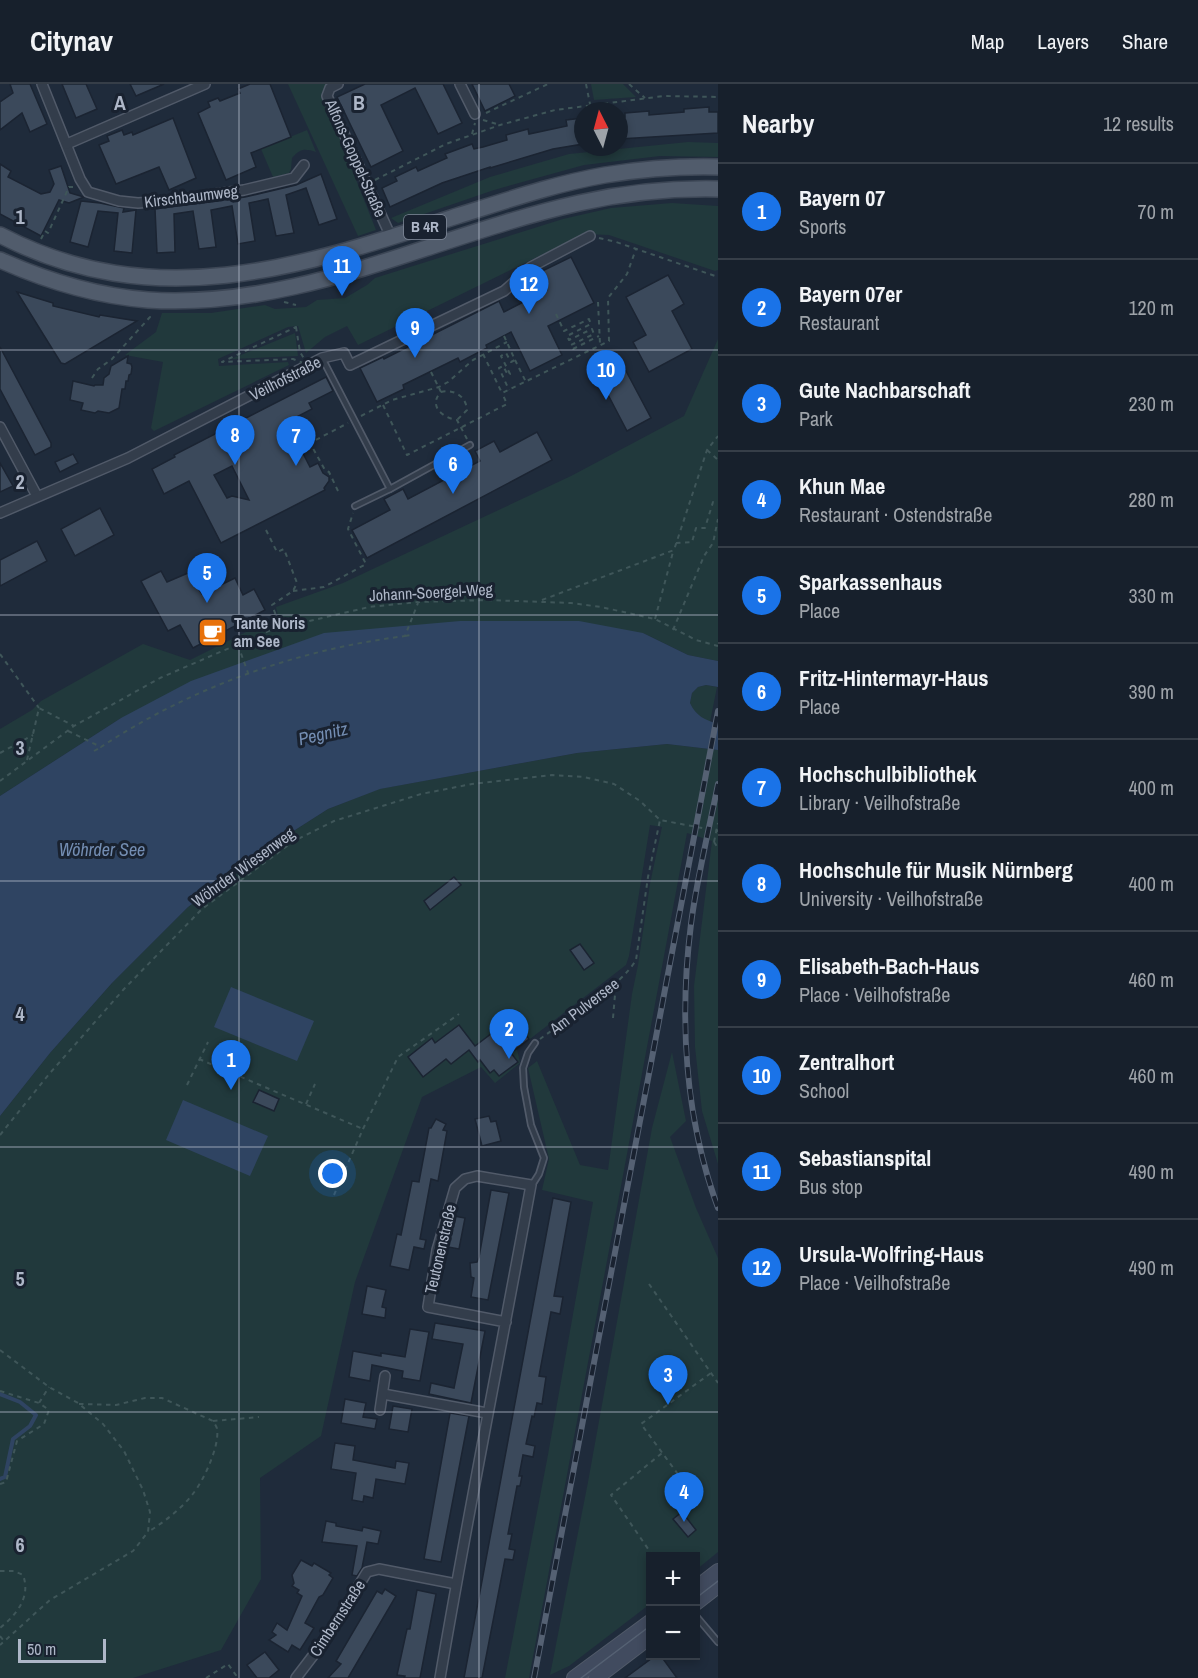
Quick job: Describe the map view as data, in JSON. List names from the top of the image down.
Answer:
{
  "streets": {
    "main road": ["B 4R"],
    "street": [
      "Alfons-Goppel-Straße",
      "Kirschbaumweg",
      "Veilhofstraße",
      "Teutonenstraße",
      "Cimbernstraße"
    ],
    "lane": ["Am Pulversee"],
    "path": ["Johann-Soergel-Weg", "Wöhrder Wiesenweg"]
  },
  "crossings": [
    ["Alfons-Goppel-Straße", "B 4R"],
    ["Wöhrder Wiesenweg", "Am Pulversee"],
    ["Am Pulversee", "Teutonenstraße"]
  ],
  "water": ["Pegnitz", "Wöhrder See"],
  "places": {
    "cafe": ["Tante Noris am See"]
  },
  "scale_bar": "50 m",
  "north": "top",
  "page": {
    "header": "Citynav",
    "nav": ["Map", "Layers", "Share"],
    "heading": ["Nearby", "12 results"],
    "list": [
      {
        "mark": "1",
        "name": "Bayern 07",
        "note": "Sports",
        "value": "70 m"
      },
      {
        "mark": "2",
        "name": "Bayern 07er",
        "note": "Restaurant",
        "value": "120 m"
      },
      {
        "mark": "3",
        "name": "Gute Nachbarschaft",
        "note": "Park",
        "value": "230 m"
      },
      {
        "mark": "4",
        "name": "Khun Mae",
        "note": "Restaurant · Ostendstraße",
        "value": "280 m"
      },
      {
        "mark": "5",
        "name": "Sparkassenhaus",
        "note": "Place",
        "value": "330 m"
      },
      {
        "mark": "6",
        "name": "Fritz-Hintermayr-Haus",
        "note": "Place",
        "value": "390 m"
      },
      {
        "mark": "7",
        "name": "Hochschulbibliothek",
        "note": "Library · Veilhofstraße",
        "value": "400 m"
      },
      {
        "mark": "8",
        "name": "Hochschule für Musik Nürnberg",
        "note": "University · Veilhofstraße",
        "value": "400 m"
      },
      {
        "mark": "9",
        "name": "Elisabeth-Bach-Haus",
        "note": "Place · Veilhofstraße",
        "value": "460 m"
      },
      {
        "mark": "10",
        "name": "Zentralhort",
        "note": "School",
        "value": "460 m"
      },
      {
        "mark": "11",
        "name": "Sebastianspital",
        "note": "Bus stop",
        "value": "490 m"
      },
      {
        "mark": "12",
        "name": "Ursula-Wolfring-Haus",
        "note": "Place · Veilhofstraße",
        "value": "490 m"
      }
    ],
    "pins": [
      "11",
      "12",
      "9",
      "10",
      "8",
      "7",
      "6",
      "5",
      "2",
      "1",
      "3",
      "4"
    ],
    "map_buttons": ["+", "−"],
    "scale": "50 m"
  },
  "grid": {
    "columns": ["A", "B"],
    "rows": [
      "1",
      "2",
      "3",
      "4",
      "5",
      "6"
    ]
  }
}
